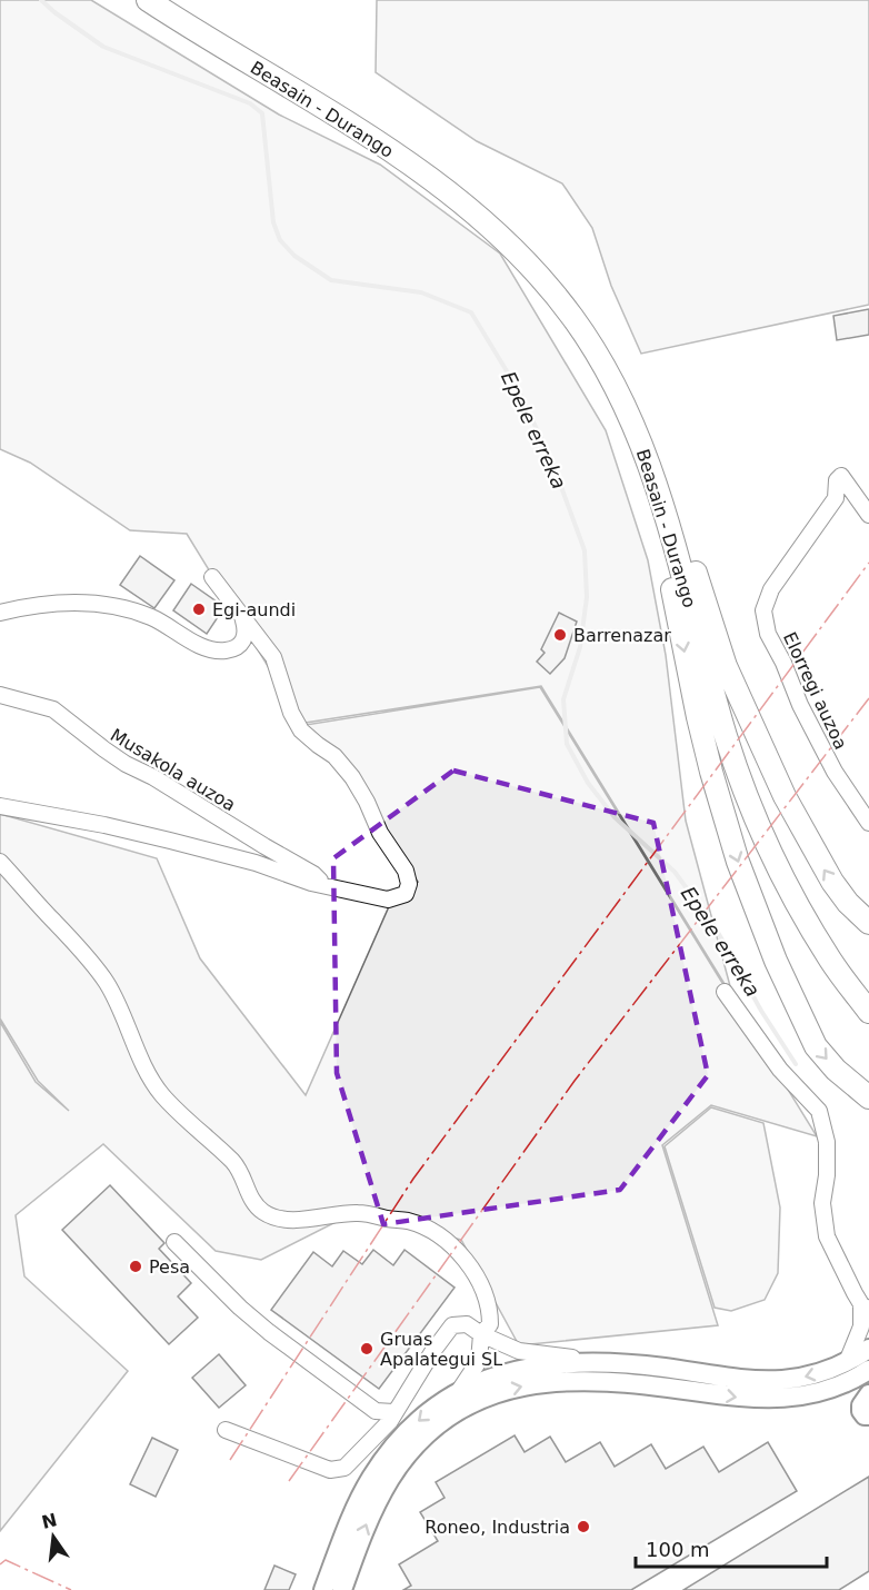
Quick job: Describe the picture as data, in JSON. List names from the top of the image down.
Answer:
{
  "streets": {
    "highway": ["Beasain - Durango"],
    "street": ["Elorregi auzoa", "Musakola auzoa"]
  },
  "water": ["Epele erreka"],
  "places": [
    "Egi-aundi",
    "Barrenazar",
    "Pesa",
    "Gruas Apalategui SL",
    "Roneo, Industria"
  ],
  "scale_bar": "100 m",
  "north": "top"
}
